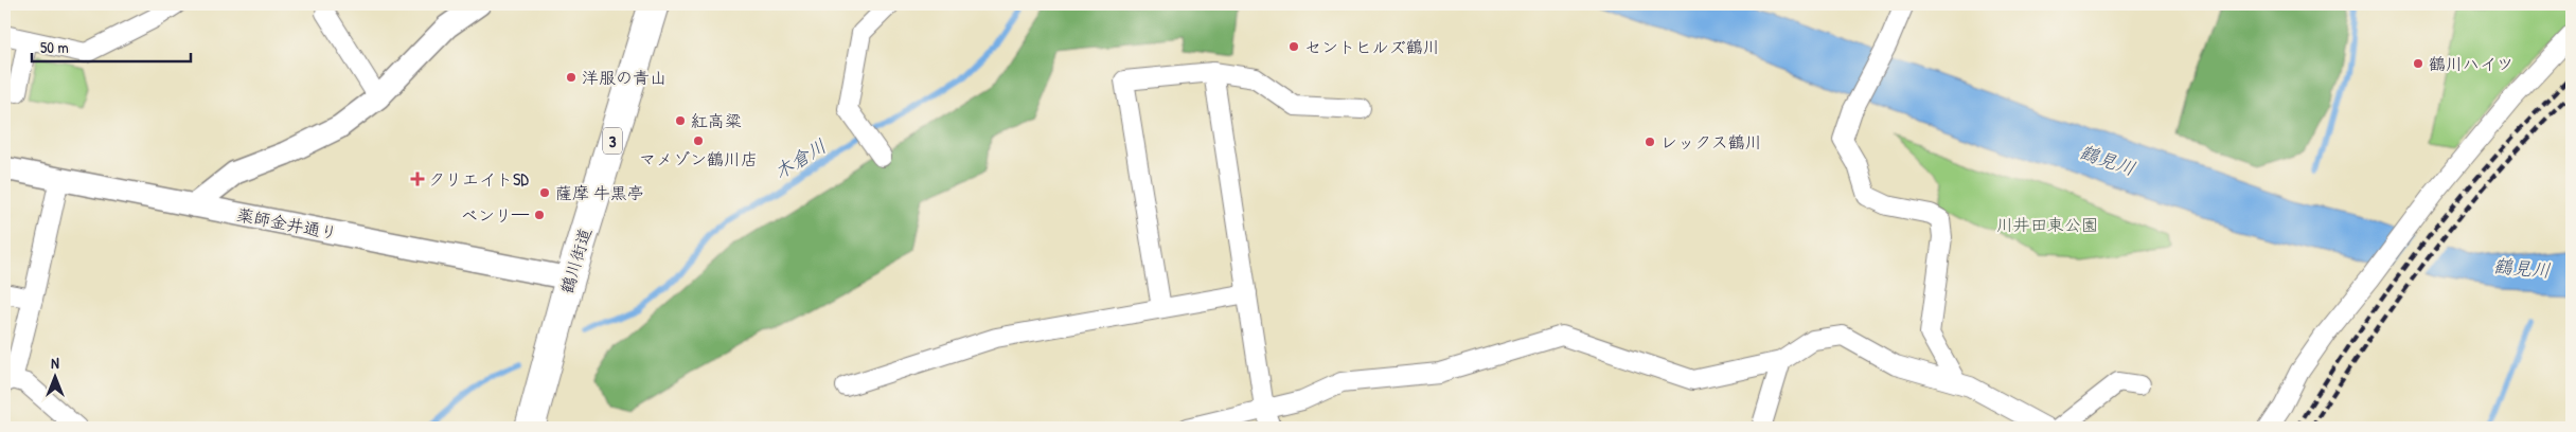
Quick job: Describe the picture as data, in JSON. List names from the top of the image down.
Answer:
{
  "streets": {
    "main road": ["3", "鶴川街道"],
    "street": ["薬師金井通り"]
  },
  "crossings": [
    ["薬師金井通り", "鶴川街道"]
  ],
  "water": ["木倉川", "鶴見川"],
  "parks": ["川井田東公園"],
  "places": {
    "other": [
      "セントヒルズ鶴川",
      "鶴川ハイツ",
      "洋服の青山",
      "紅高粱",
      "マメゾン鶴川店",
      "レックス鶴川",
      "薩摩 牛黒亭",
      "ベンリ―"
    ],
    "health": ["クリエイトSD"]
  },
  "scale_bar": "50 m",
  "north": "top"
}
